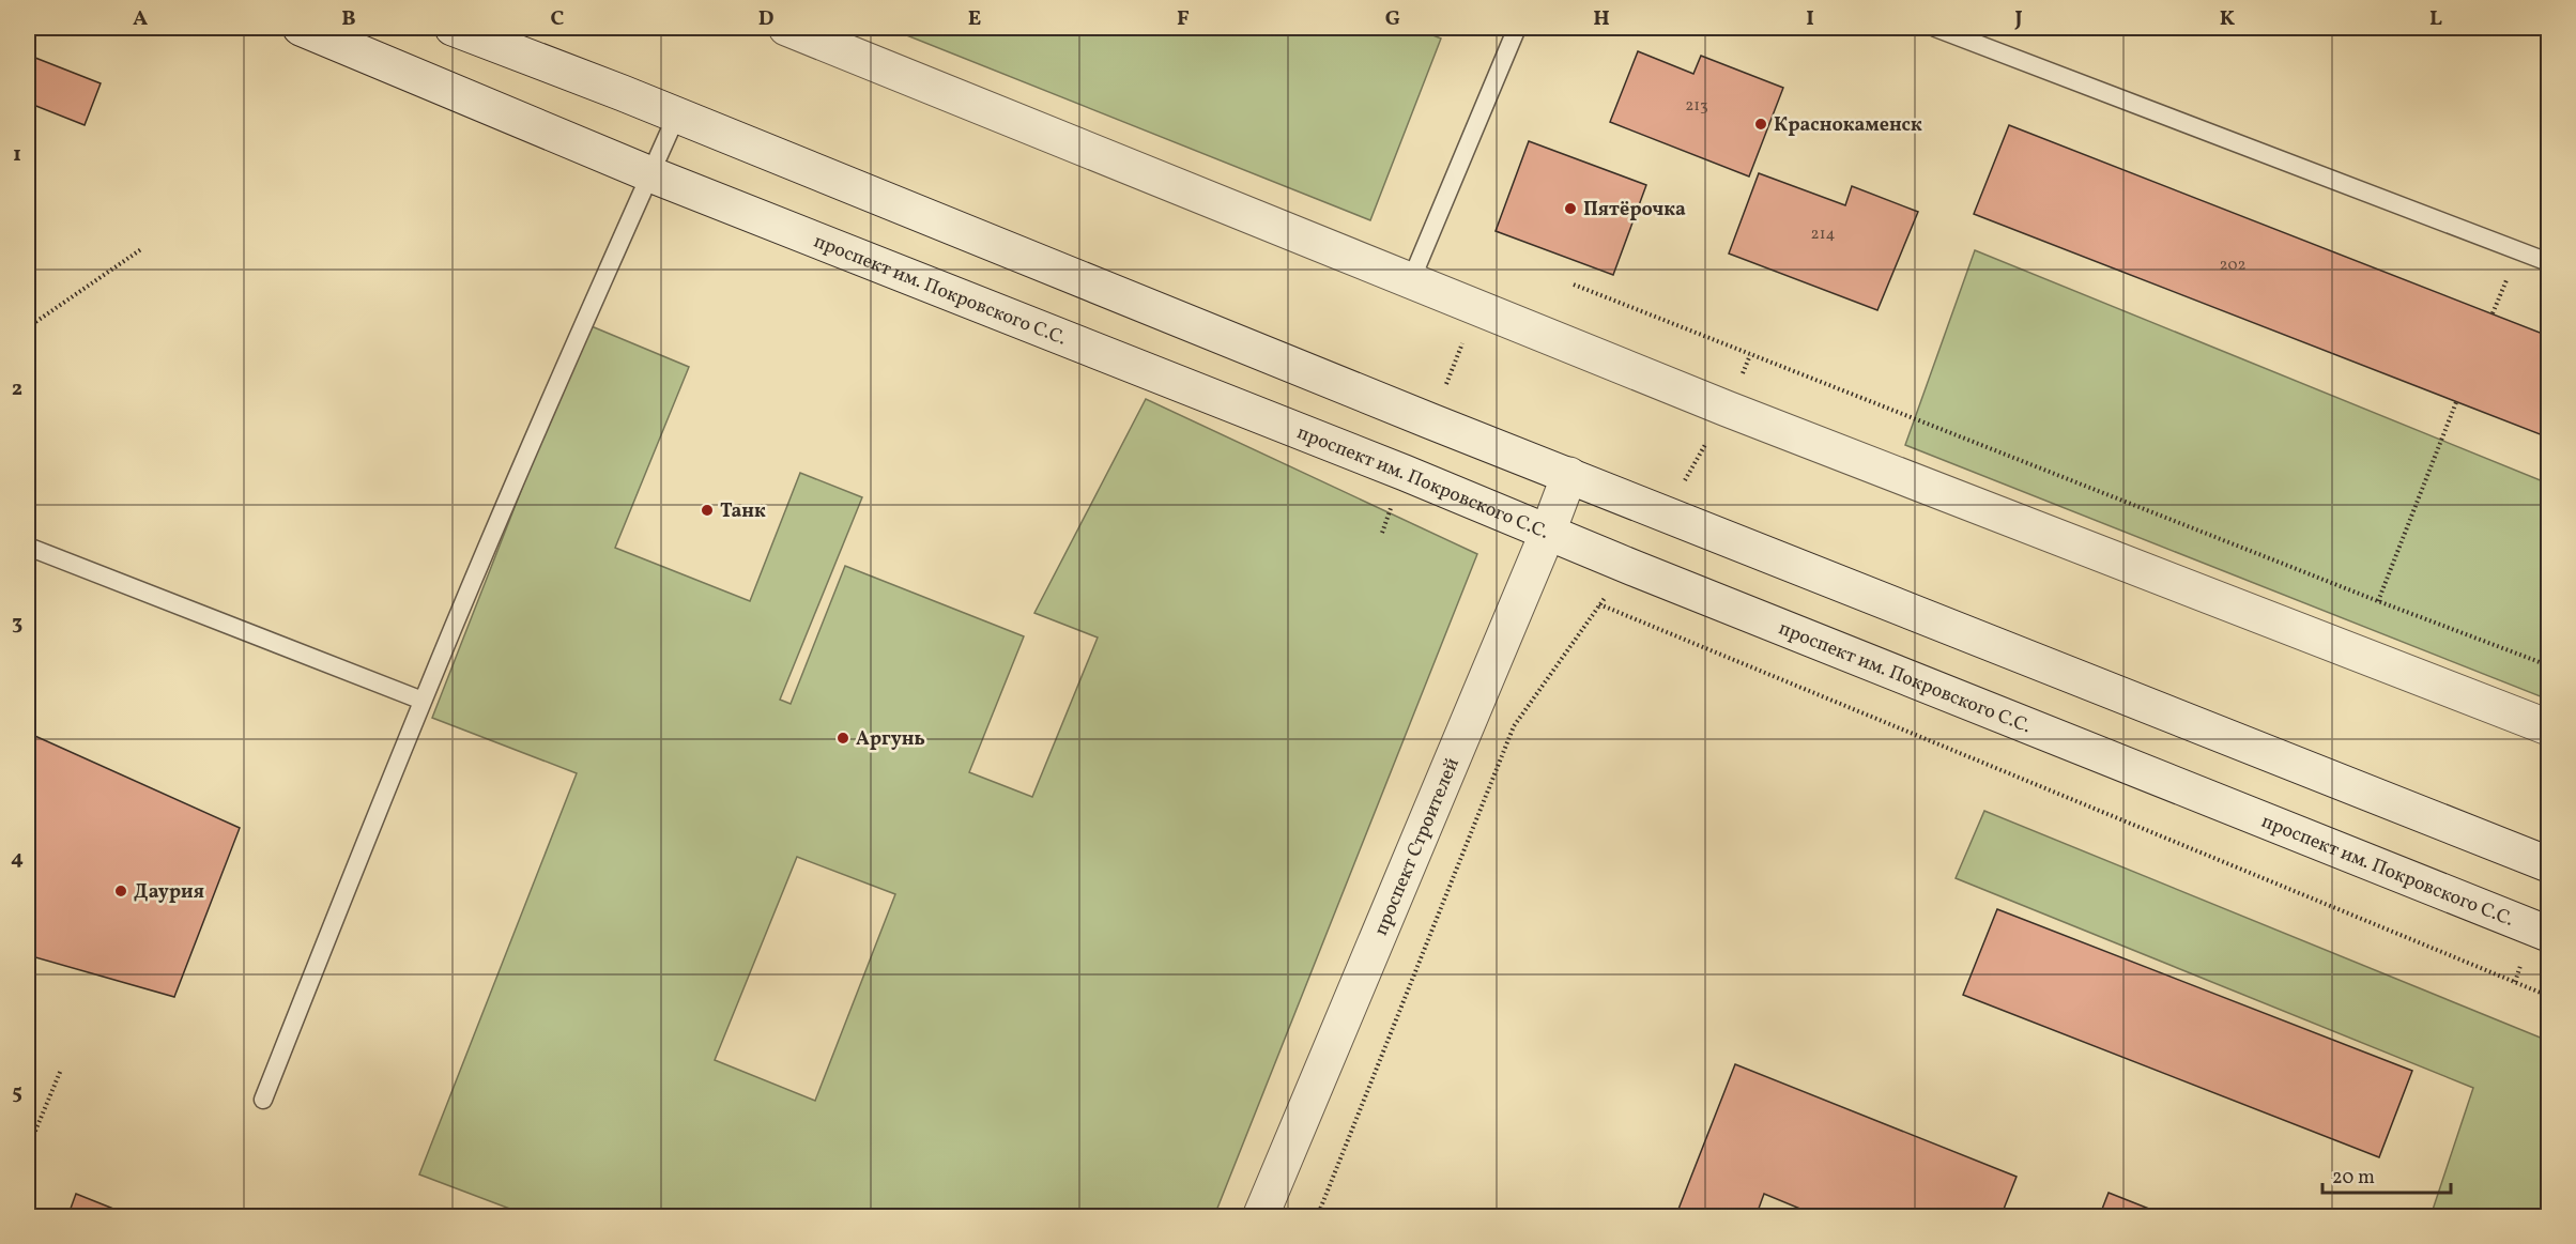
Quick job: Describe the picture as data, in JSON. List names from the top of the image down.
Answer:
{
  "streets": {
    "main road": ["проспект им. Покровского С.С.", "проспект Строителей"]
  },
  "crossings": [
    ["проспект им. Покровского С.С.", "проспект Строителей"]
  ],
  "places": [
    "Краснокаменск",
    "Пятёрочка",
    "Танк",
    "Аргунь",
    "Даурия"
  ],
  "house_numbers": ["213", "214", "202"],
  "scale_bar": "20 m",
  "grid": {
    "columns": [
      "A",
      "B",
      "C",
      "D",
      "E",
      "F",
      "G",
      "H",
      "I",
      "J",
      "K",
      "L"
    ],
    "rows": [
      "1",
      "2",
      "3",
      "4",
      "5"
    ]
  }
}
